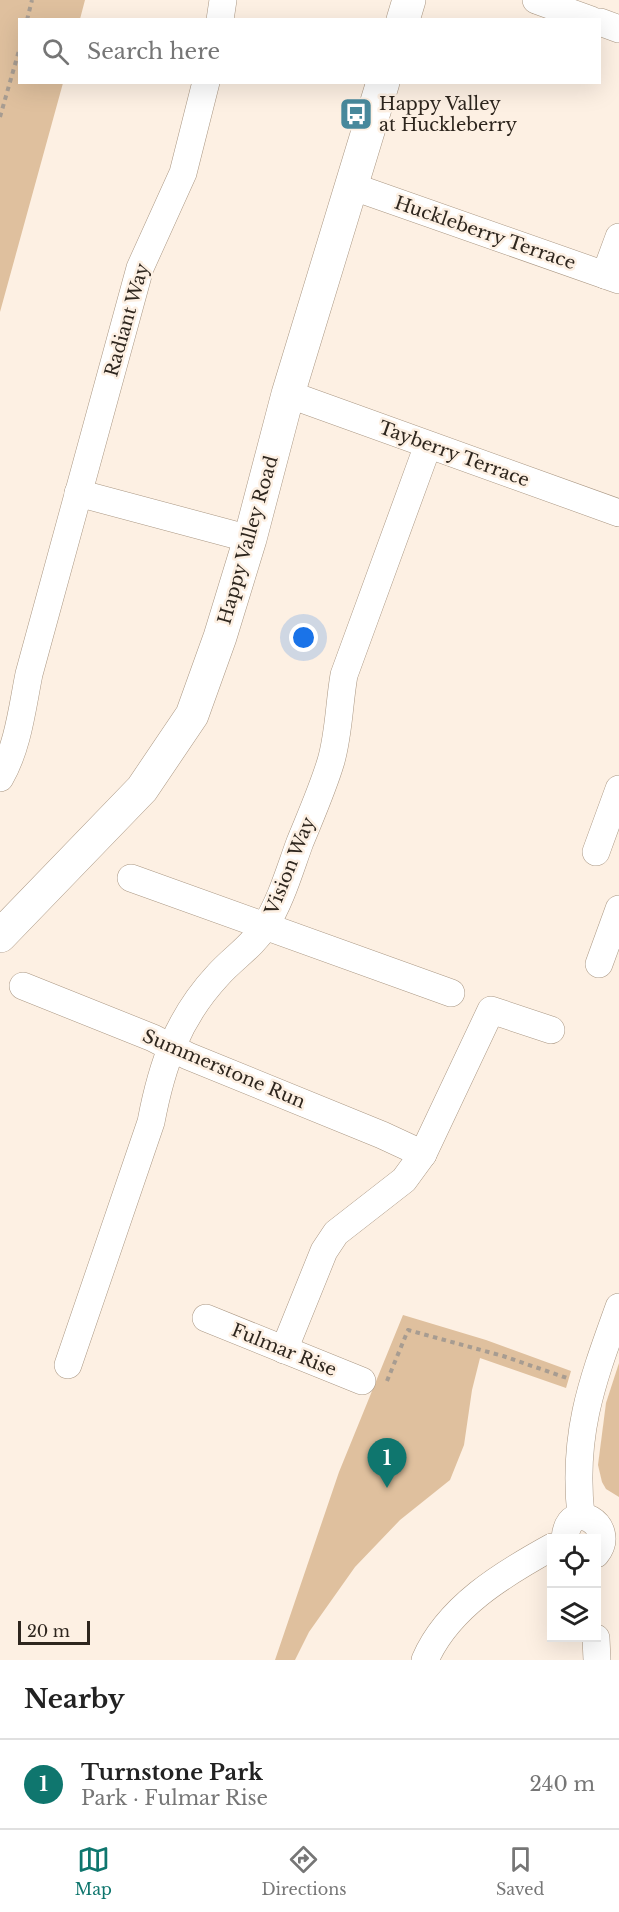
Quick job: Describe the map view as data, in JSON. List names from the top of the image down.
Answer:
{
  "streets": {
    "main road": ["Happy Valley Road"],
    "street": [
      "Huckleberry Terrace",
      "Radiant Way",
      "Tayberry Terrace",
      "Vision Way",
      "Summerstone Run",
      "Fulmar Rise"
    ]
  },
  "crossings": [
    ["Huckleberry Terrace", "Happy Valley Road"],
    ["Tayberry Terrace", "Happy Valley Road"],
    ["Tayberry Terrace", "Vision Way"],
    ["Vision Way", "Summerstone Run"]
  ],
  "places": {
    "bus stop": ["Happy Valley at Huckleberry"]
  },
  "scale_bar": "20 m",
  "page": {
    "search": "Search here",
    "pins": "1",
    "scale": "20 m",
    "heading": "Nearby",
    "list": [
      {
        "mark": "1",
        "name": "Turnstone Park",
        "note": "Park · Fulmar Rise",
        "value": "240 m"
      }
    ],
    "nav": ["Map", "Directions", "Saved"]
  }
}
